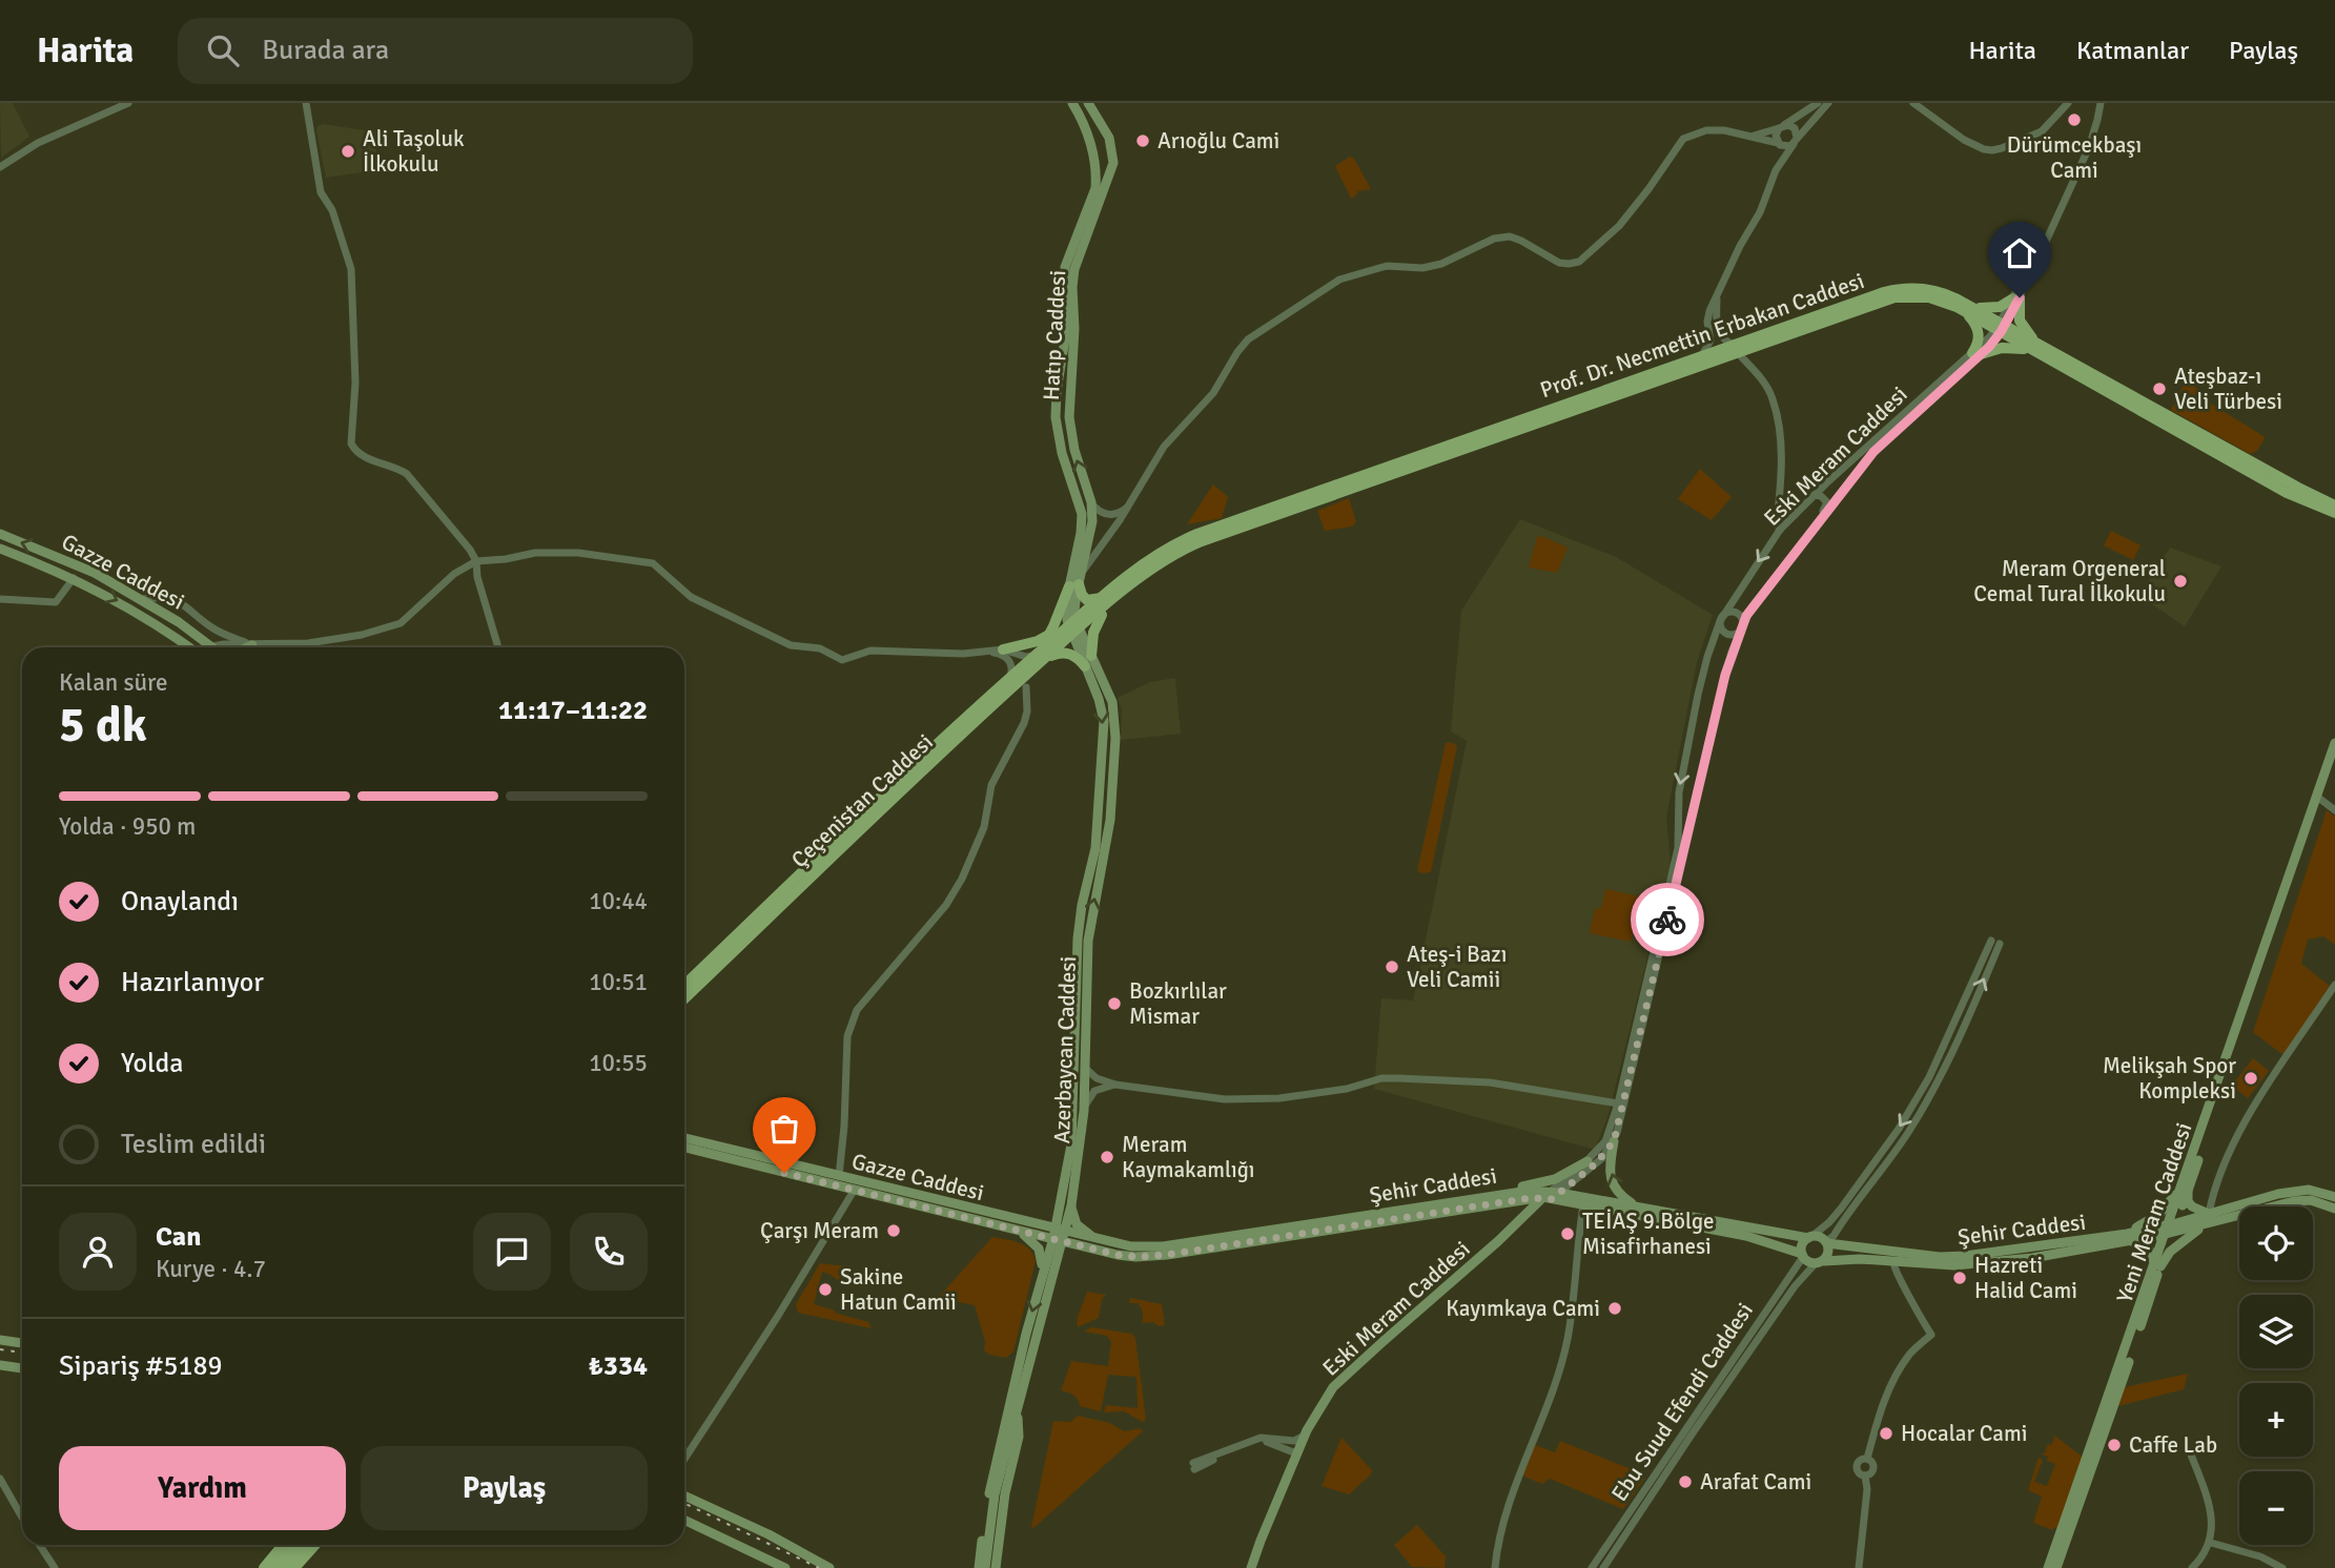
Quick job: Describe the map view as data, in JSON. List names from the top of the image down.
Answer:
{
  "streets": {
    "main road": [
      "Hatıp Caddesi",
      "Prof. Dr. Necmettin Erbakan Caddesi",
      "Eski Meram Caddesi",
      "Gazze Caddesi",
      "Çeçenistan Caddesi",
      "Azerbaycan Caddesi",
      "Şehir Caddesi",
      "Yeni Meram Caddesi"
    ],
    "street": ["Ebu Suud Efendi Caddesi"]
  },
  "crossings": [
    ["Hatıp Caddesi", "Azerbaycan Caddesi"],
    ["Prof. Dr. Necmettin Erbakan Caddesi", "Eski Meram Caddesi"],
    ["Prof. Dr. Necmettin Erbakan Caddesi", "Çeçenistan Caddesi"],
    ["Prof. Dr. Necmettin Erbakan Caddesi", "Azerbaycan Caddesi"],
    ["Eski Meram Caddesi", "Şehir Caddesi"],
    ["Gazze Caddesi", "Azerbaycan Caddesi"],
    ["Gazze Caddesi", "Şehir Caddesi"],
    ["Çeçenistan Caddesi", "Azerbaycan Caddesi"],
    ["Azerbaycan Caddesi", "Şehir Caddesi"],
    ["Şehir Caddesi", "Yeni Meram Caddesi"],
    ["Şehir Caddesi", "Ebu Suud Efendi Caddesi"]
  ],
  "places": [
    "Dürümcekbaşı Cami",
    "Arıoğlu Cami",
    "Ali Taşoluk İlkokulu",
    "Ateşbaz-ı Veli Türbesi",
    "Meram Orgeneral Cemal Tural İlkokulu",
    "Ateş-i Bazı Veli Camii",
    "Bozkırlılar Mismar",
    "Melikşah Spor Kompleksi",
    "Meram Kaymakamlığı",
    "Çarşı Meram",
    "TEİAŞ 9.Bölge Misafirhanesi",
    "Hazreti Halid Cami",
    "Sakine Hatun Camii",
    "Kayımkaya Cami",
    "Hocalar Cami",
    "Caffe Lab",
    "Arafat Cami"
  ],
  "page": {
    "header": "Harita",
    "search": "Burada ara",
    "nav": ["Harita", "Katmanlar", "Paylaş"],
    "heading": ["5 dk", "Kalan süre", "11:17–11:22"],
    "panel": [
      "Can",
      "Kurye · 4.7",
      "Sipariş #5189",
      "₺334"
    ],
    "bar": "Yolda · 950 m",
    "list": [
      ["Onaylandı", "10:44"],
      ["Hazırlanıyor", "10:51"],
      ["Yolda", "10:55"],
      "Teslim edildi"
    ],
    "map_buttons": ["+", "−"],
    "buttons": ["Yardım", "Paylaş"]
  }
}
